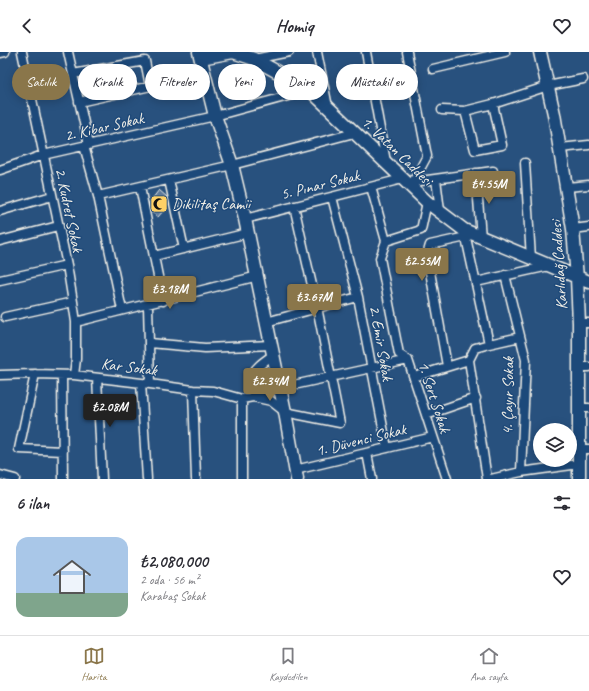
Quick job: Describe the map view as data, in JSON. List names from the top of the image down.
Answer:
{
  "streets": {
    "main road": ["1. Vatan Caddesi", "Karlıdağ Caddesi"],
    "street": [
      "2. Kibar Sokak",
      "5. Pınar Sokak",
      "2. Kudret Sokak",
      "2. Emir Sokak",
      "Kar Sokak",
      "4. Çayır Sokak",
      "1. Sert Sokak",
      "1. Düvenci Sokak"
    ]
  },
  "crossings": [
    ["2. Kibar Sokak", "2. Kudret Sokak"],
    ["1. Vatan Caddesi", "5. Pınar Sokak"],
    ["1. Vatan Caddesi", "Karlıdağ Caddesi"],
    ["5. Pınar Sokak", "2. Emir Sokak"],
    ["2. Kudret Sokak", "Kar Sokak"],
    ["2. Emir Sokak", "Kar Sokak"],
    ["2. Emir Sokak", "1. Düvenci Sokak"],
    ["Kar Sokak", "1. Sert Sokak"],
    ["1. Sert Sokak", "1. Düvenci Sokak"]
  ],
  "places": {
    "mosque": ["Dikilitaş Camii"]
  },
  "page": {
    "header": "Homiq",
    "chip": [
      "Satılık",
      "Kiralık",
      "Filtreler",
      "Yeni",
      "Daire",
      "Müstakil ev"
    ],
    "price": [
      "₺4.55M",
      "₺2.55M",
      "₺3.18M",
      "₺3.67M",
      "₺2.34M",
      "₺2.08M"
    ],
    "heading": "6 ilan",
    "list": [
      {
        "name": "₺2,080,000",
        "note": "2 oda · 56 m² · Karabaş Sokak"
      }
    ],
    "tabs": ["Harita", "Kaydedilen", "Ana sayfa"]
  }
}
